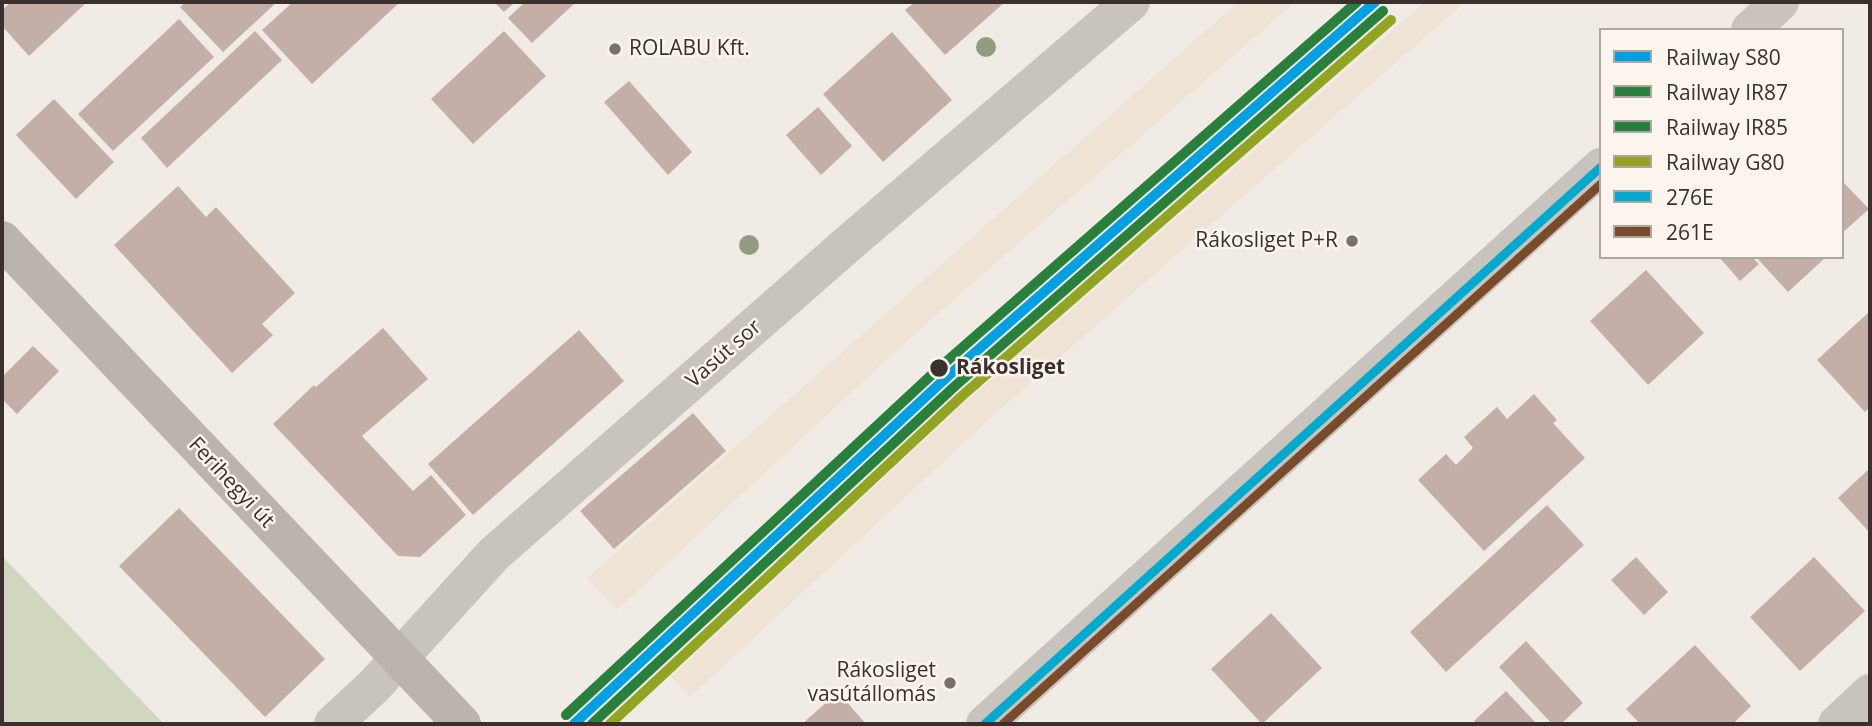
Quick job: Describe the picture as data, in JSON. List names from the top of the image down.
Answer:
{
  "streets": {
    "street": ["Vasút sor", "Ferihegyi út"]
  },
  "crossings": [
    ["Vasút sor", "Ferihegyi út"]
  ],
  "places": [
    "ROLABU Kft.",
    "Rákosliget P+R",
    "Rákosliget",
    "Rákosliget vasútállomás"
  ],
  "lines": [
    "rail line S80",
    "rail line IR85",
    "rail line IR87",
    "rail line G80",
    "transit line 276E",
    "transit line 261E"
  ],
  "legend": [
    "Railway S80",
    "Railway IR87",
    "Railway IR85",
    "Railway G80",
    "276E",
    "261E"
  ]
}
